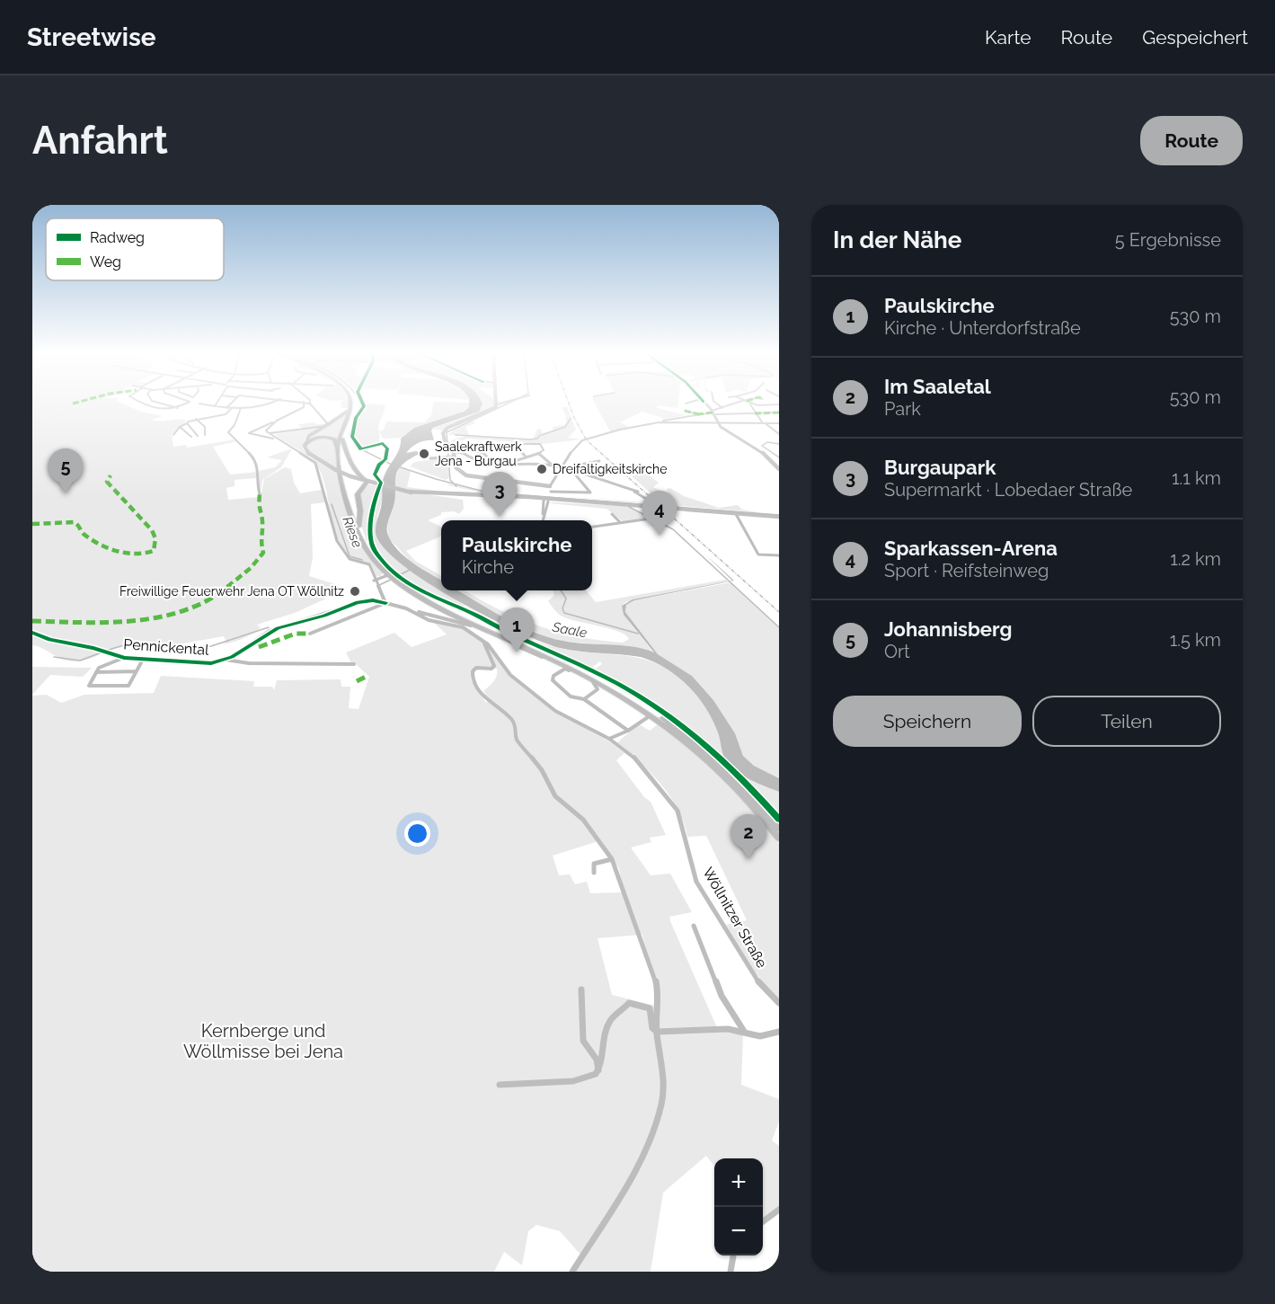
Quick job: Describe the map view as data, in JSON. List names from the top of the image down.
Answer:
{
  "streets": {
    "street": ["Pennickental", "Wöllnitzer Straße"]
  },
  "crossings": [
    ["Pennickental", "Wöllnitzer Straße"]
  ],
  "water": ["Riese", "Saale"],
  "parks": ["Kernberge und Wöllmisse bei Jena"],
  "places": ["Saalekraftwerk Jena - Burgau", "Dreifaltigkeitskirche", "Freiwillige Feuerwehr Jena OT Wöllnitz"],
  "legend": ["Radweg", "Weg"],
  "page": {
    "header": "Streetwise",
    "nav": ["Karte", "Route", "Gespeichert"],
    "buttons": [
      "Route",
      ["Speichern", "Teilen"]
    ],
    "title": "Anfahrt",
    "heading": ["In der Nähe", "5 Ergebnisse"],
    "list": [
      {
        "mark": "1",
        "name": "Paulskirche",
        "note": "Kirche · Unterdorfstraße",
        "value": "530 m"
      },
      {
        "mark": "2",
        "name": "Im Saaletal",
        "note": "Park",
        "value": "530 m"
      },
      {
        "mark": "3",
        "name": "Burgaupark",
        "note": "Supermarkt · Lobedaer Straße",
        "value": "1.1 km"
      },
      {
        "mark": "4",
        "name": "Sparkassen-Arena",
        "note": "Sport · Reifsteinweg",
        "value": "1.2 km"
      },
      {
        "mark": "5",
        "name": "Johannisberg",
        "note": "Ort",
        "value": "1.5 km"
      }
    ],
    "pins": [
      "5",
      "3",
      "4",
      "1",
      "2"
    ],
    "popup": ["Paulskirche", "Kirche"],
    "map_buttons": ["+", "−"]
  }
}
